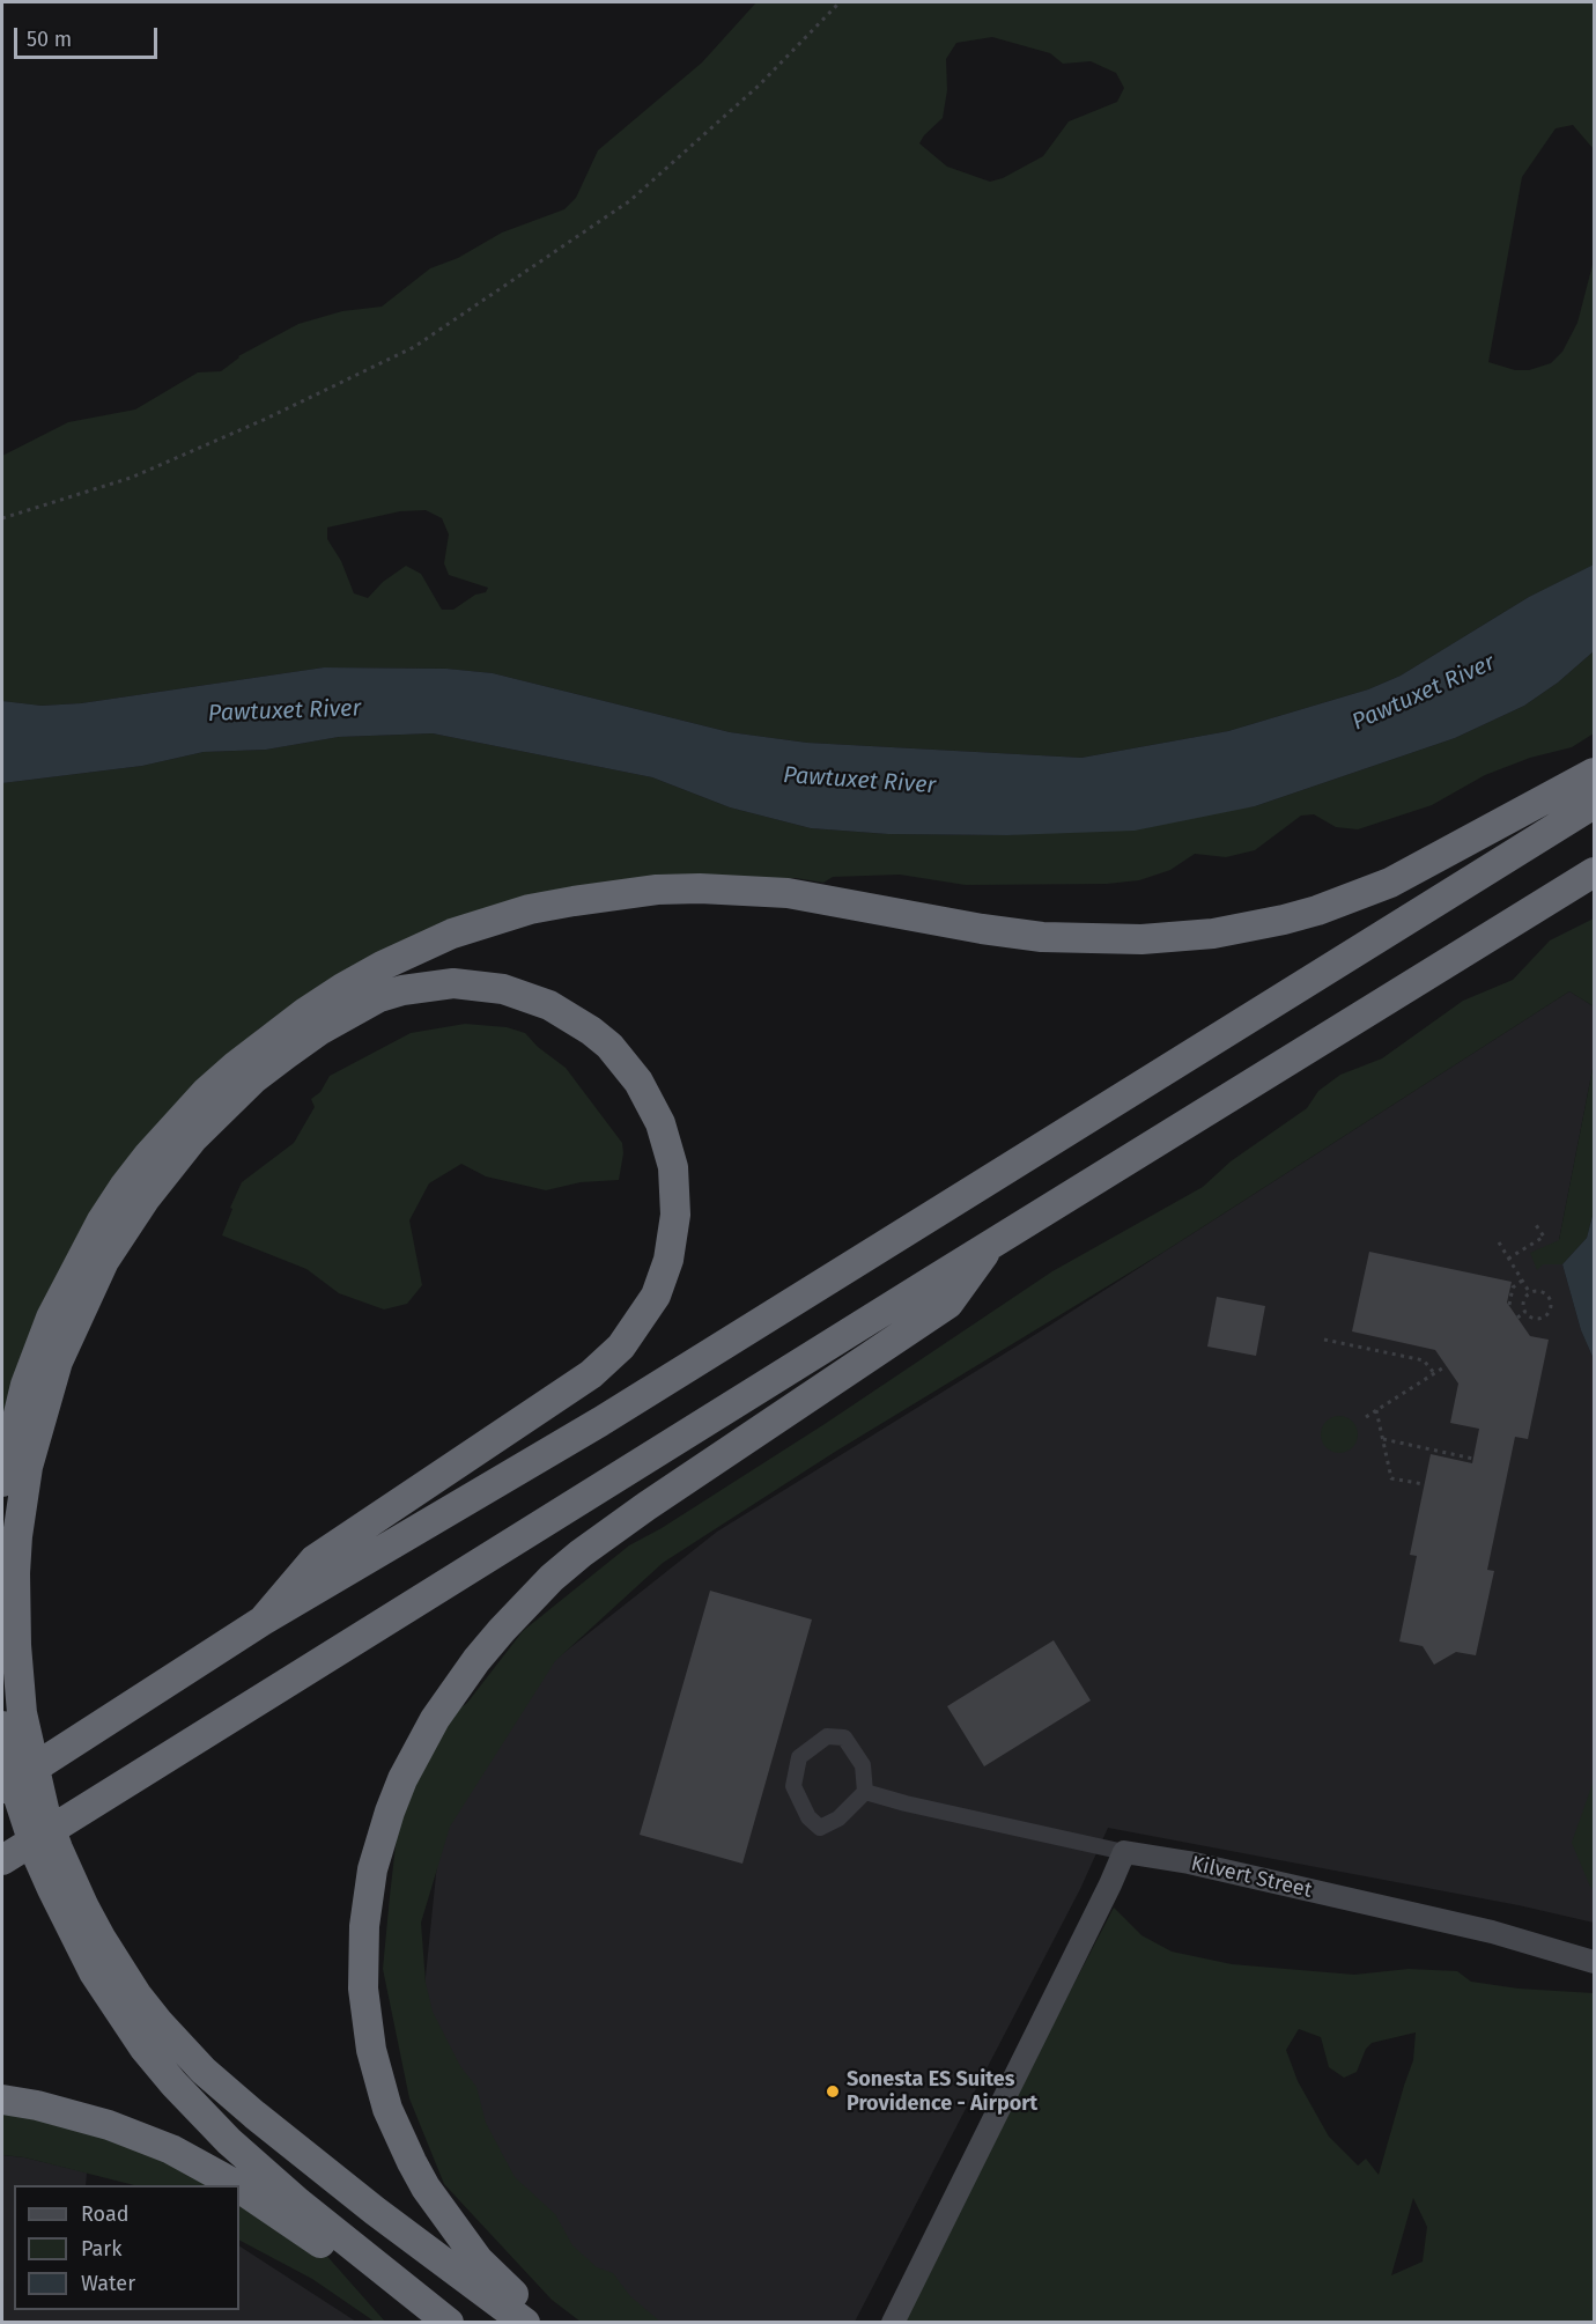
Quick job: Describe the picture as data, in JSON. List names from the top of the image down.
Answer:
{
  "streets": {
    "street": ["Kilvert Street"]
  },
  "water": ["Pawtuxet River"],
  "places": ["Sonesta ES Suites Providence - Airport"],
  "legend": ["Road", "Park", "Water"],
  "scale_bar": "50 m"
}
